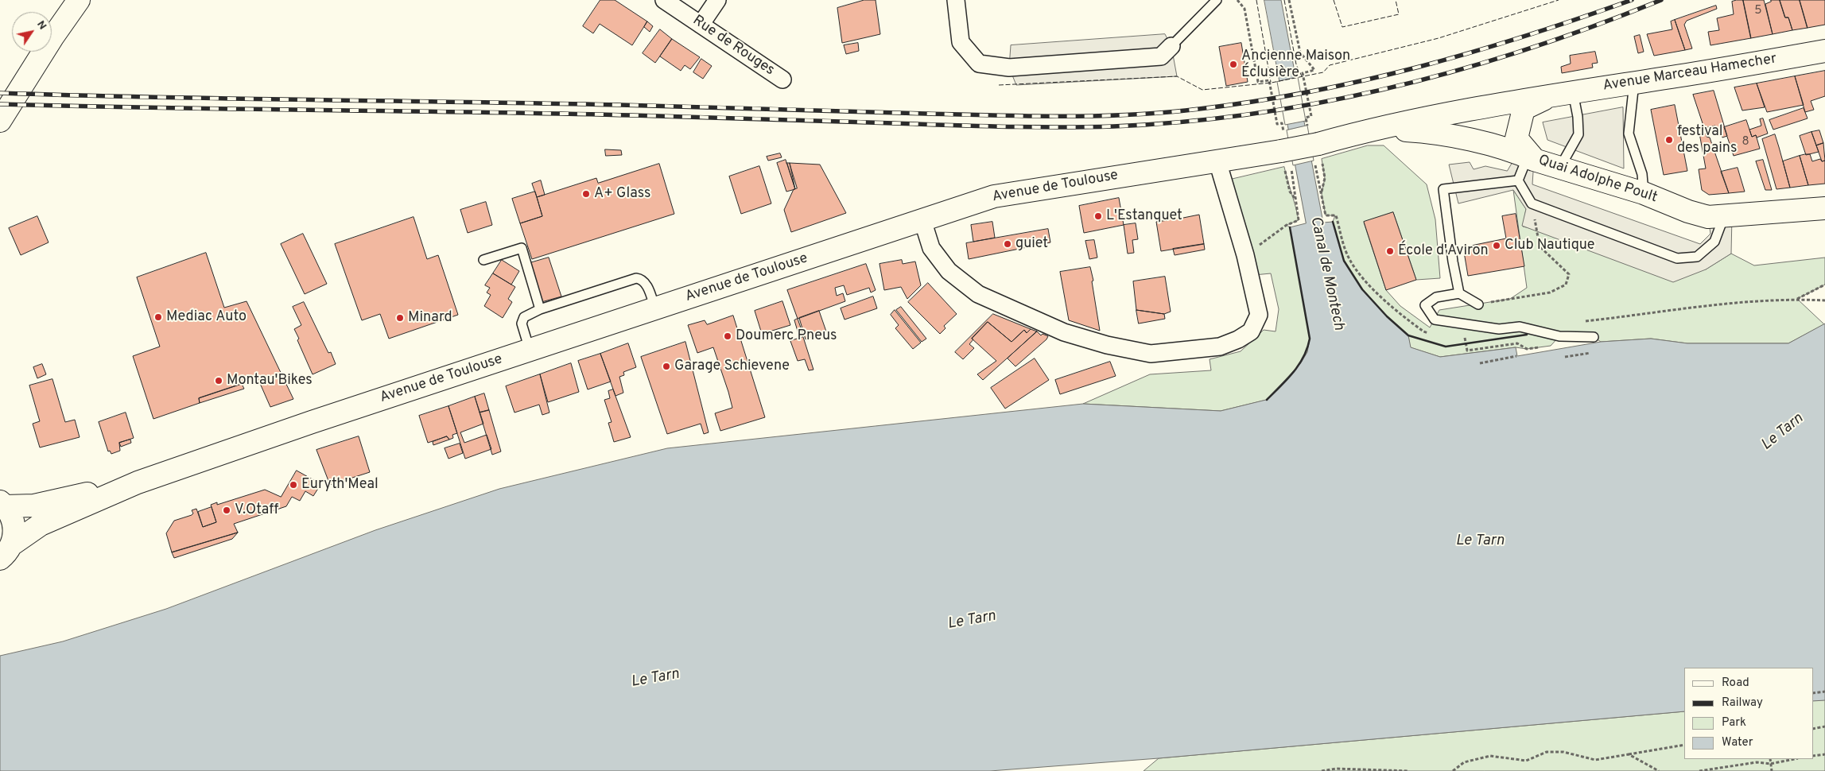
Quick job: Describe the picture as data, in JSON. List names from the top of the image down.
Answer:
{
  "streets": {
    "main road": ["Avenue Marceau Hamecher", "Quai Adolphe Poult", "Avenue de Toulouse"],
    "street": ["Rue de Rouges"]
  },
  "crossings": [
    ["Avenue Marceau Hamecher", "Quai Adolphe Poult"],
    ["Avenue Marceau Hamecher", "Avenue de Toulouse"],
    ["Quai Adolphe Poult", "Avenue de Toulouse"]
  ],
  "water": ["Canal de Montech", "Le Tarn"],
  "places": [
    "Ancienne Maison Éclusière",
    "festival des pains",
    "A+ Glass",
    "L'Estanquet",
    "guiet",
    "Club Nautique",
    "École d'Aviron",
    "Mediac Auto",
    "Minard",
    "Doumerc Pneus",
    "Garage Schievene",
    "Montau'Bikes",
    "Euryth'Meal",
    "V.Otaff"
  ],
  "house_numbers": ["5", "8"],
  "legend": [
    "Road",
    "Railway",
    "Park",
    "Water"
  ],
  "north": "top right"
}
